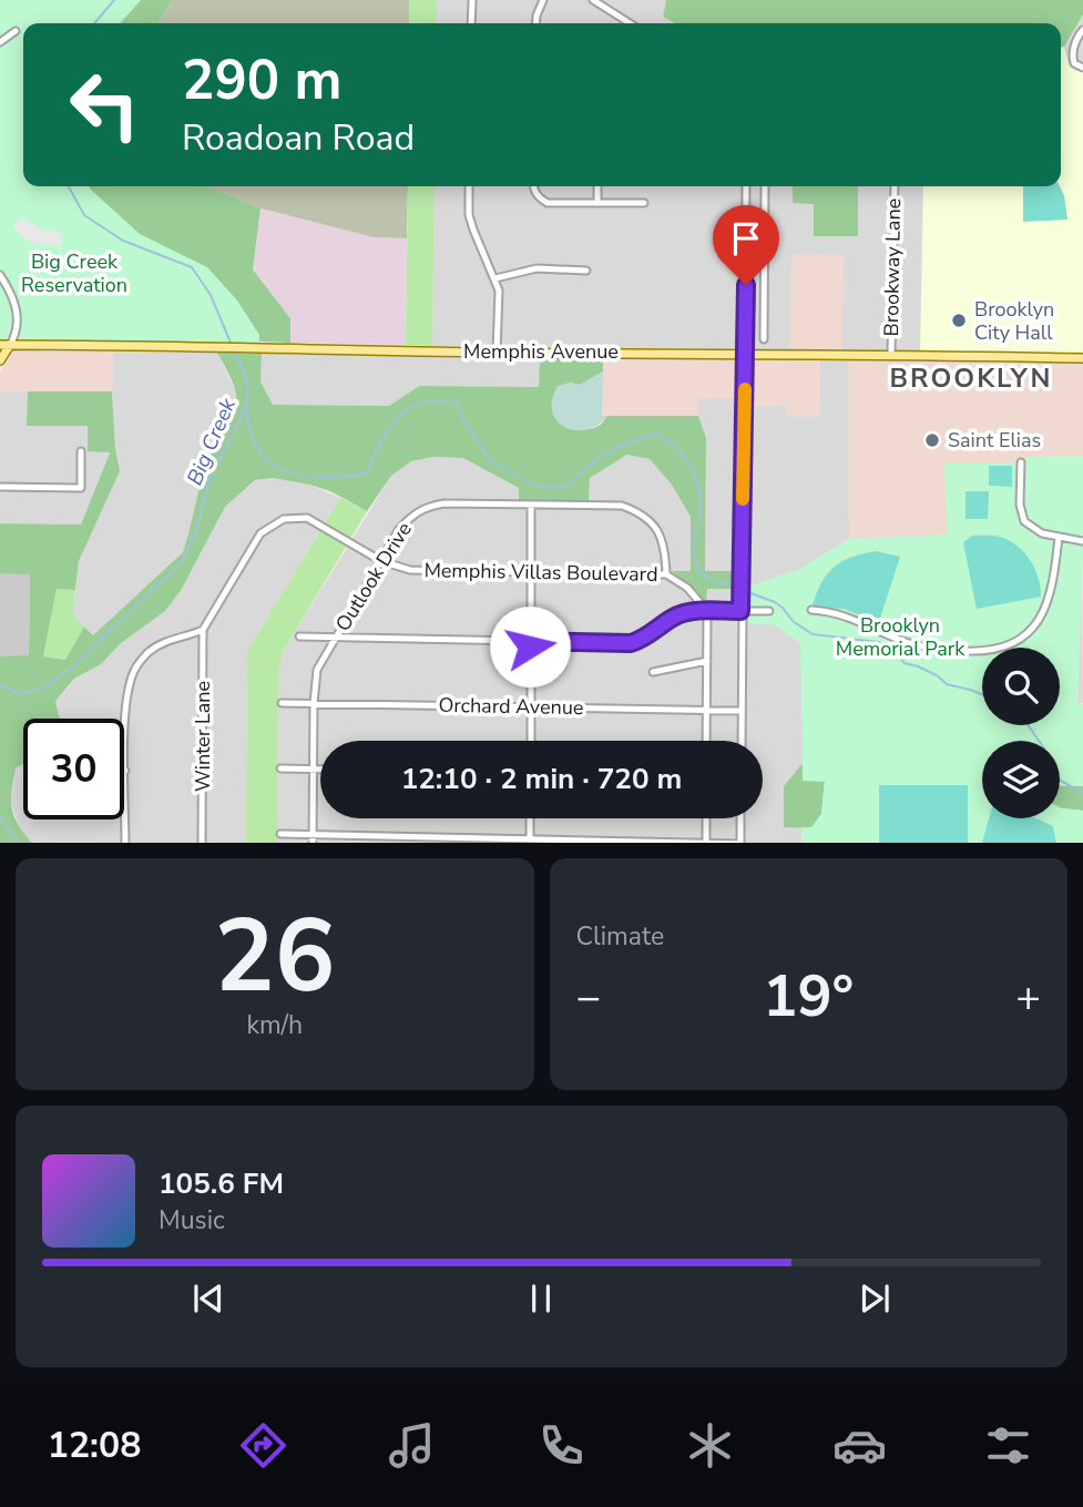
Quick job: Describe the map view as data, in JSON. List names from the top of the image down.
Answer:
{
  "streets": {
    "main road": ["Memphis Avenue"],
    "street": [
      "Brookway Lane",
      "Memphis Villas Boulevard",
      "Outlook Drive",
      "Orchard Avenue",
      "Winter Lane"
    ]
  },
  "crossings": [
    ["Brookway Lane", "Memphis Avenue"],
    ["Memphis Villas Boulevard", "Outlook Drive"],
    ["Memphis Villas Boulevard", "Winter Lane"],
    ["Outlook Drive", "Orchard Avenue"]
  ],
  "districts": ["BROOKLYN"],
  "water": ["Big Creek"],
  "parks": ["Big Creek Reservation", "Brooklyn Memorial Park"],
  "places": ["Brooklyn City Hall", "Saint Elias"],
  "page": {
    "turn": ["290 m", "Roadoan Road"],
    "limit": "30",
    "trip": "12:10 · 2 min · 720 m",
    "tile": [
      ["26", "km/h"],
      "Climate"
    ],
    "heat": ["−", "19°", "+"],
    "song": ["105.6 FM", "Music"],
    "tabs": "12:08"
  }
}
